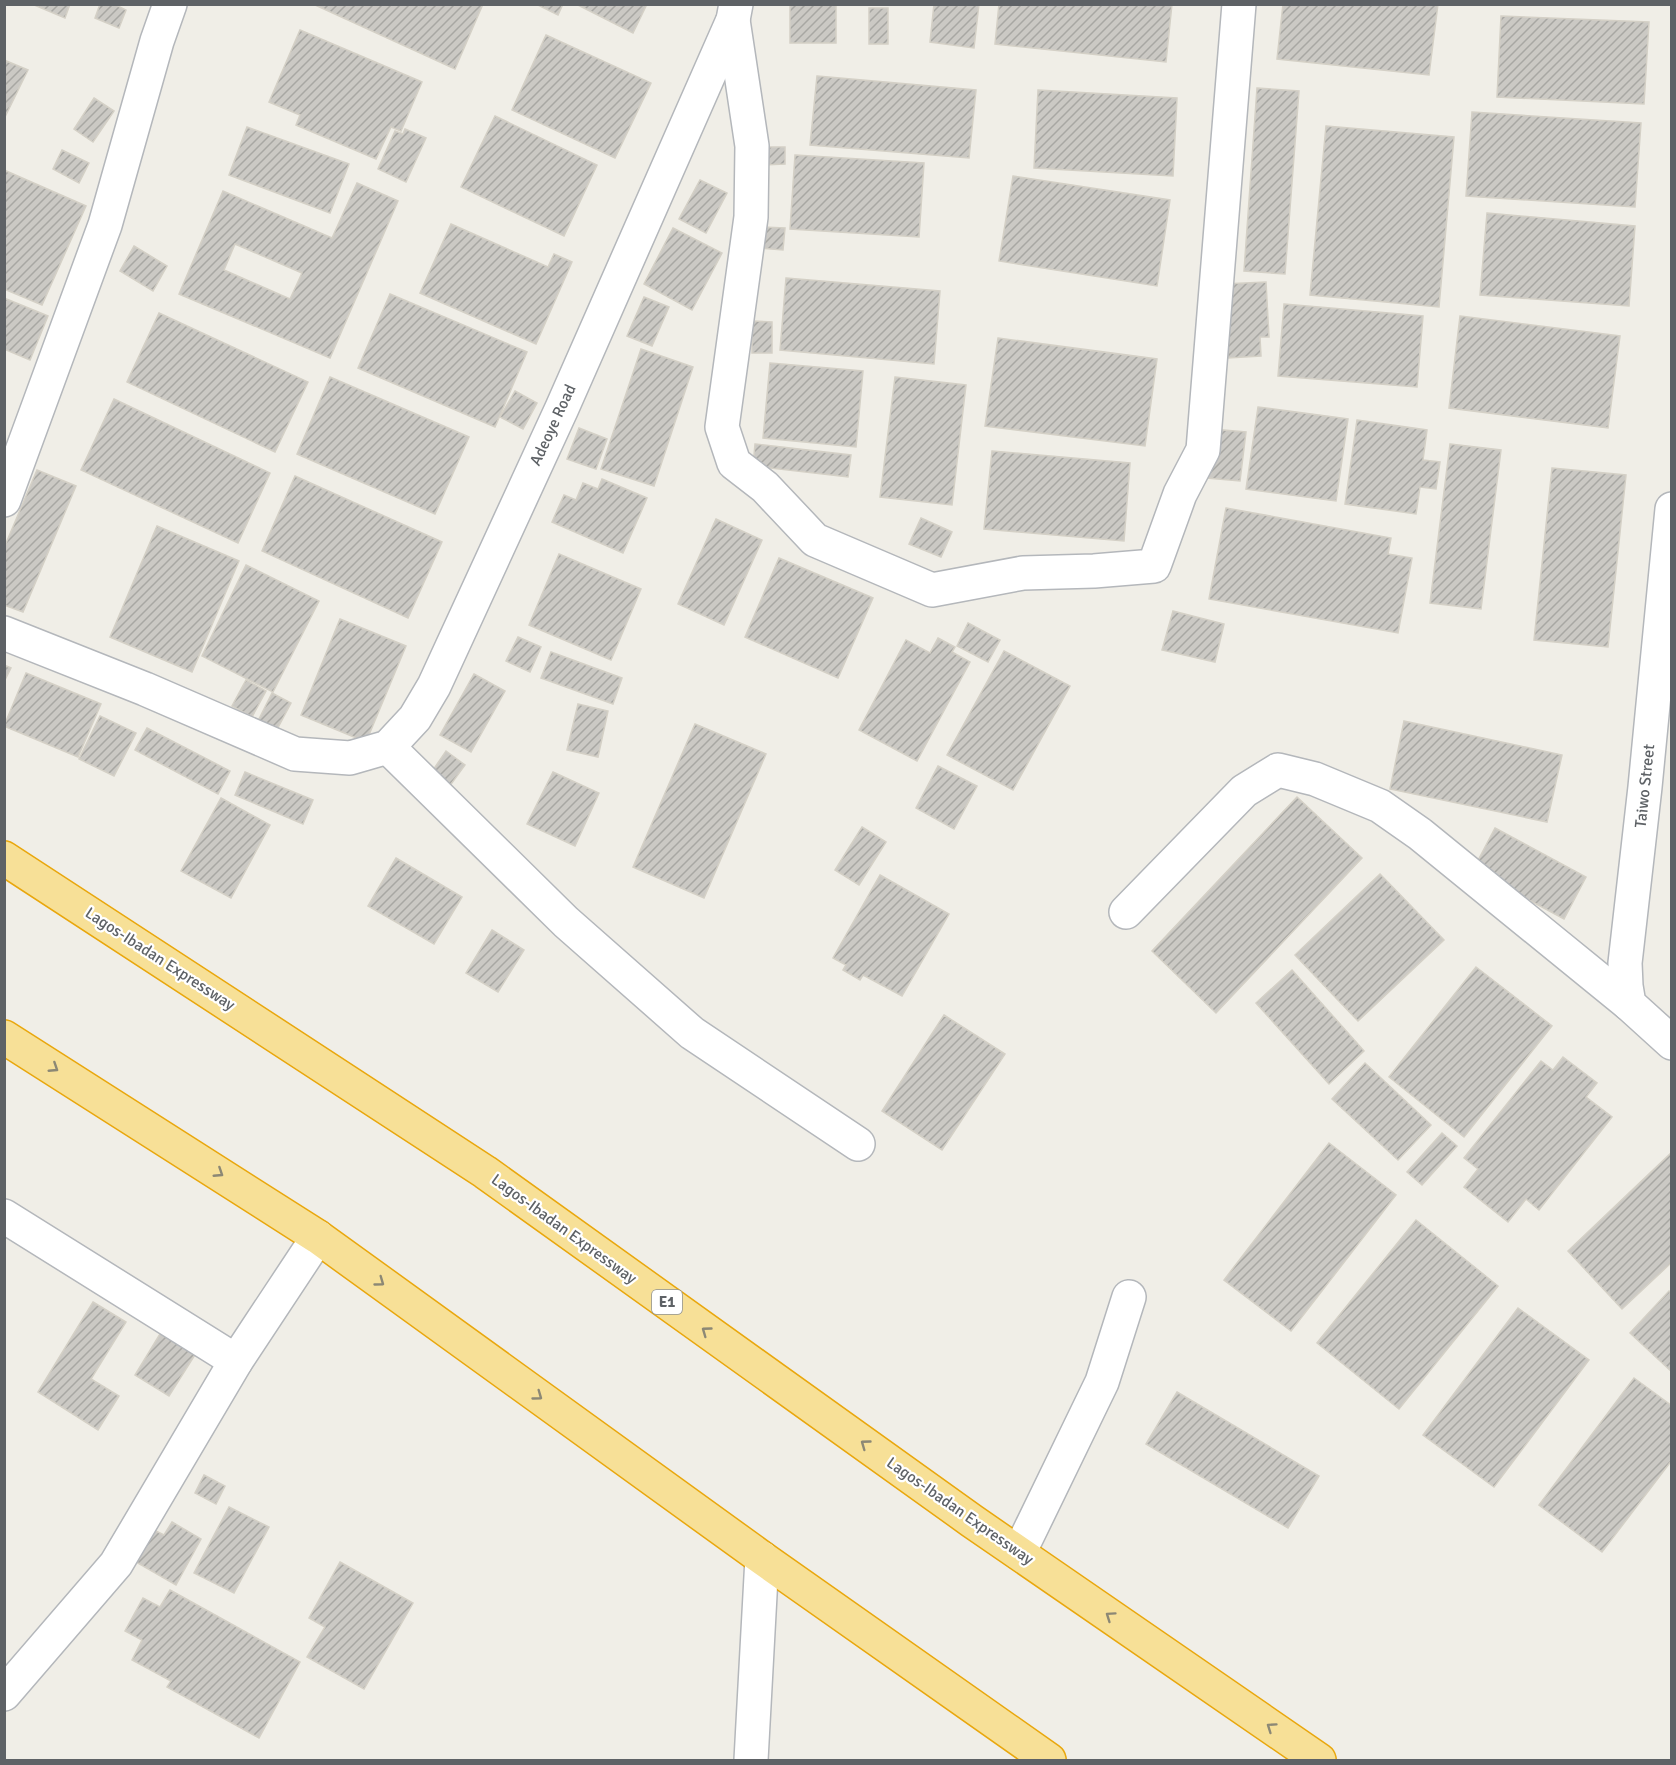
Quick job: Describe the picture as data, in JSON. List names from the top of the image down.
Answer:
{
  "streets": {
    "highway": ["Lagos-Ibadan Expressway", "E1"],
    "street": ["Adeoye Road", "Taiwo Street"]
  }
}
